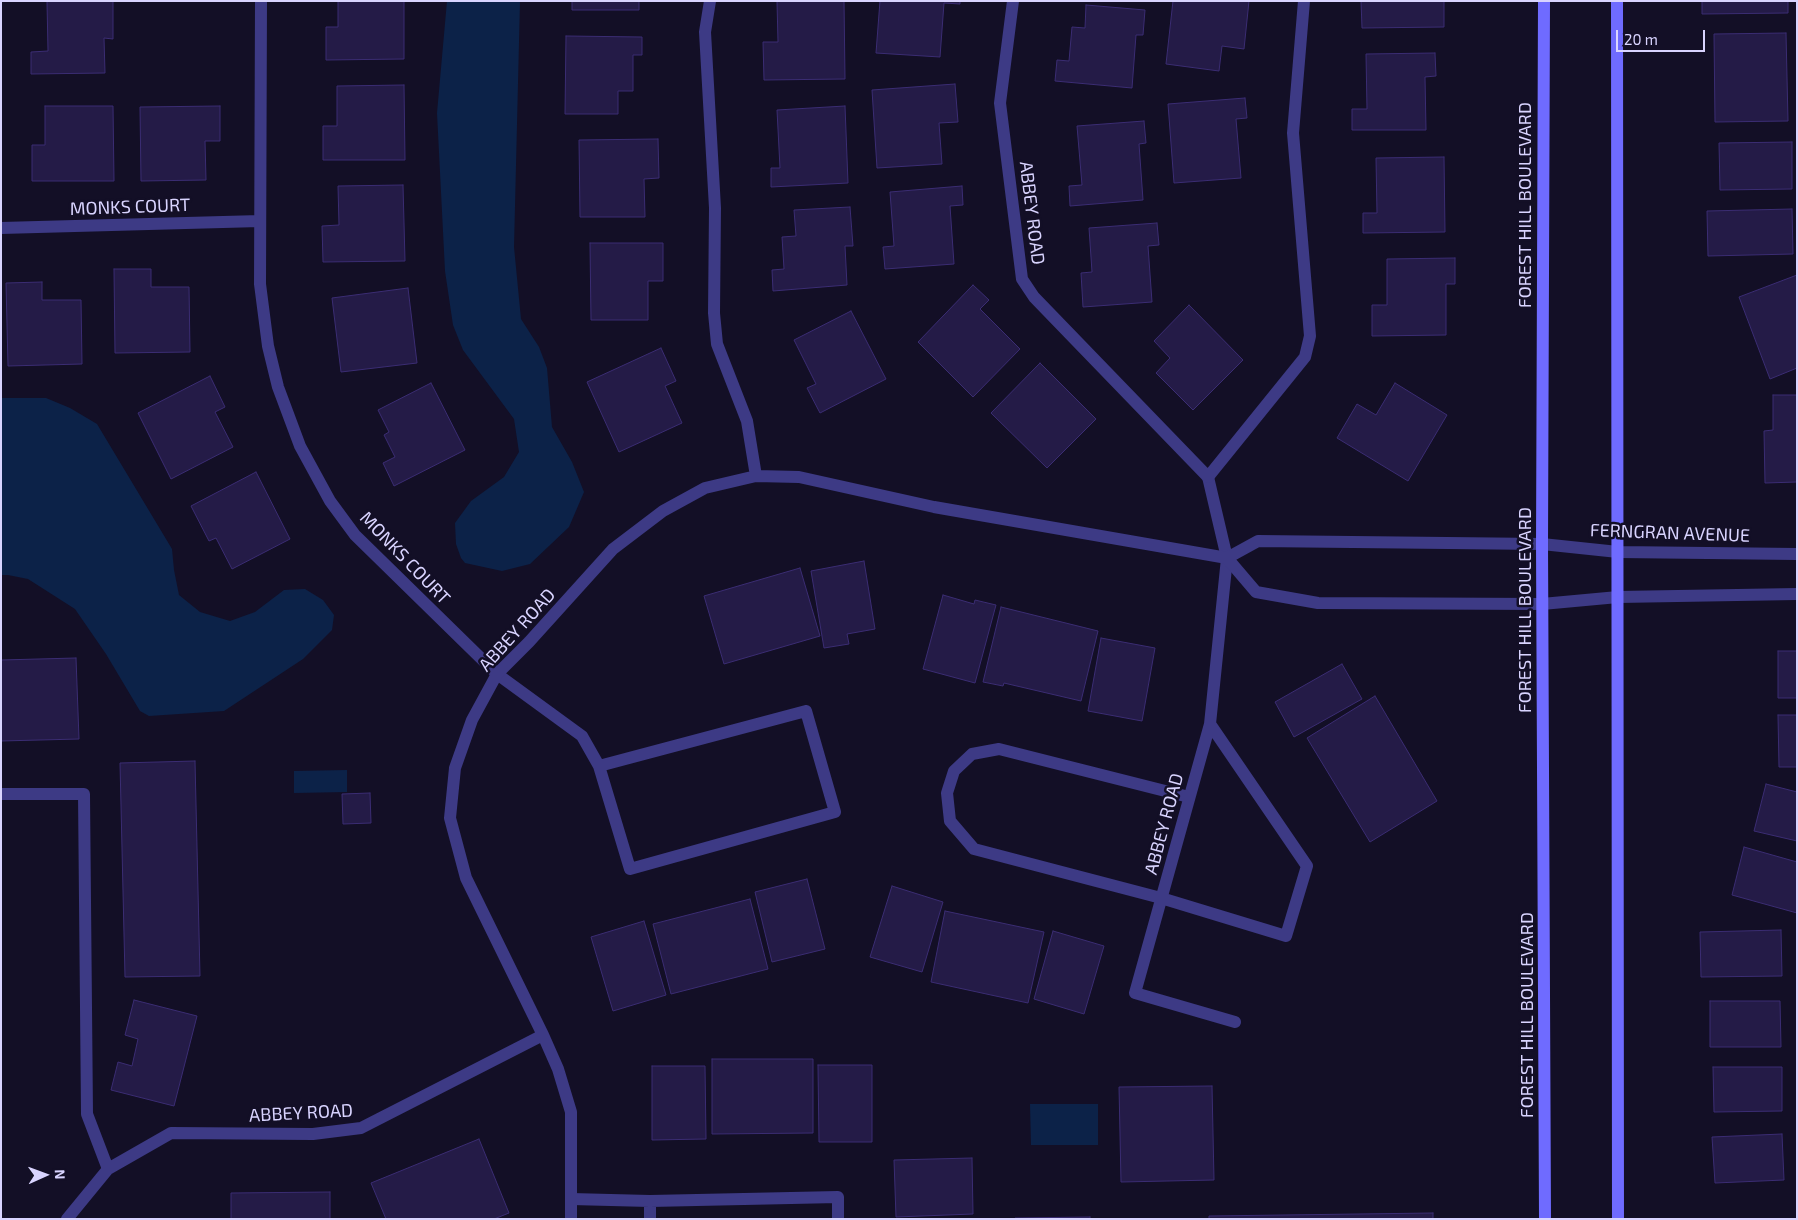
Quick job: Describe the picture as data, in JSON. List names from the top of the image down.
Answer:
{
  "streets": {
    "main road": ["FOREST HILL BOULEVARD"],
    "street": ["MONKS COURT", "ABBEY ROAD", "FERNGRAN AVENUE"]
  },
  "crossings": [
    ["FOREST HILL BOULEVARD", "ABBEY ROAD"],
    ["FOREST HILL BOULEVARD", "FERNGRAN AVENUE"],
    ["MONKS COURT", "ABBEY ROAD"]
  ],
  "scale_bar": "20 m",
  "north": "right"
}
